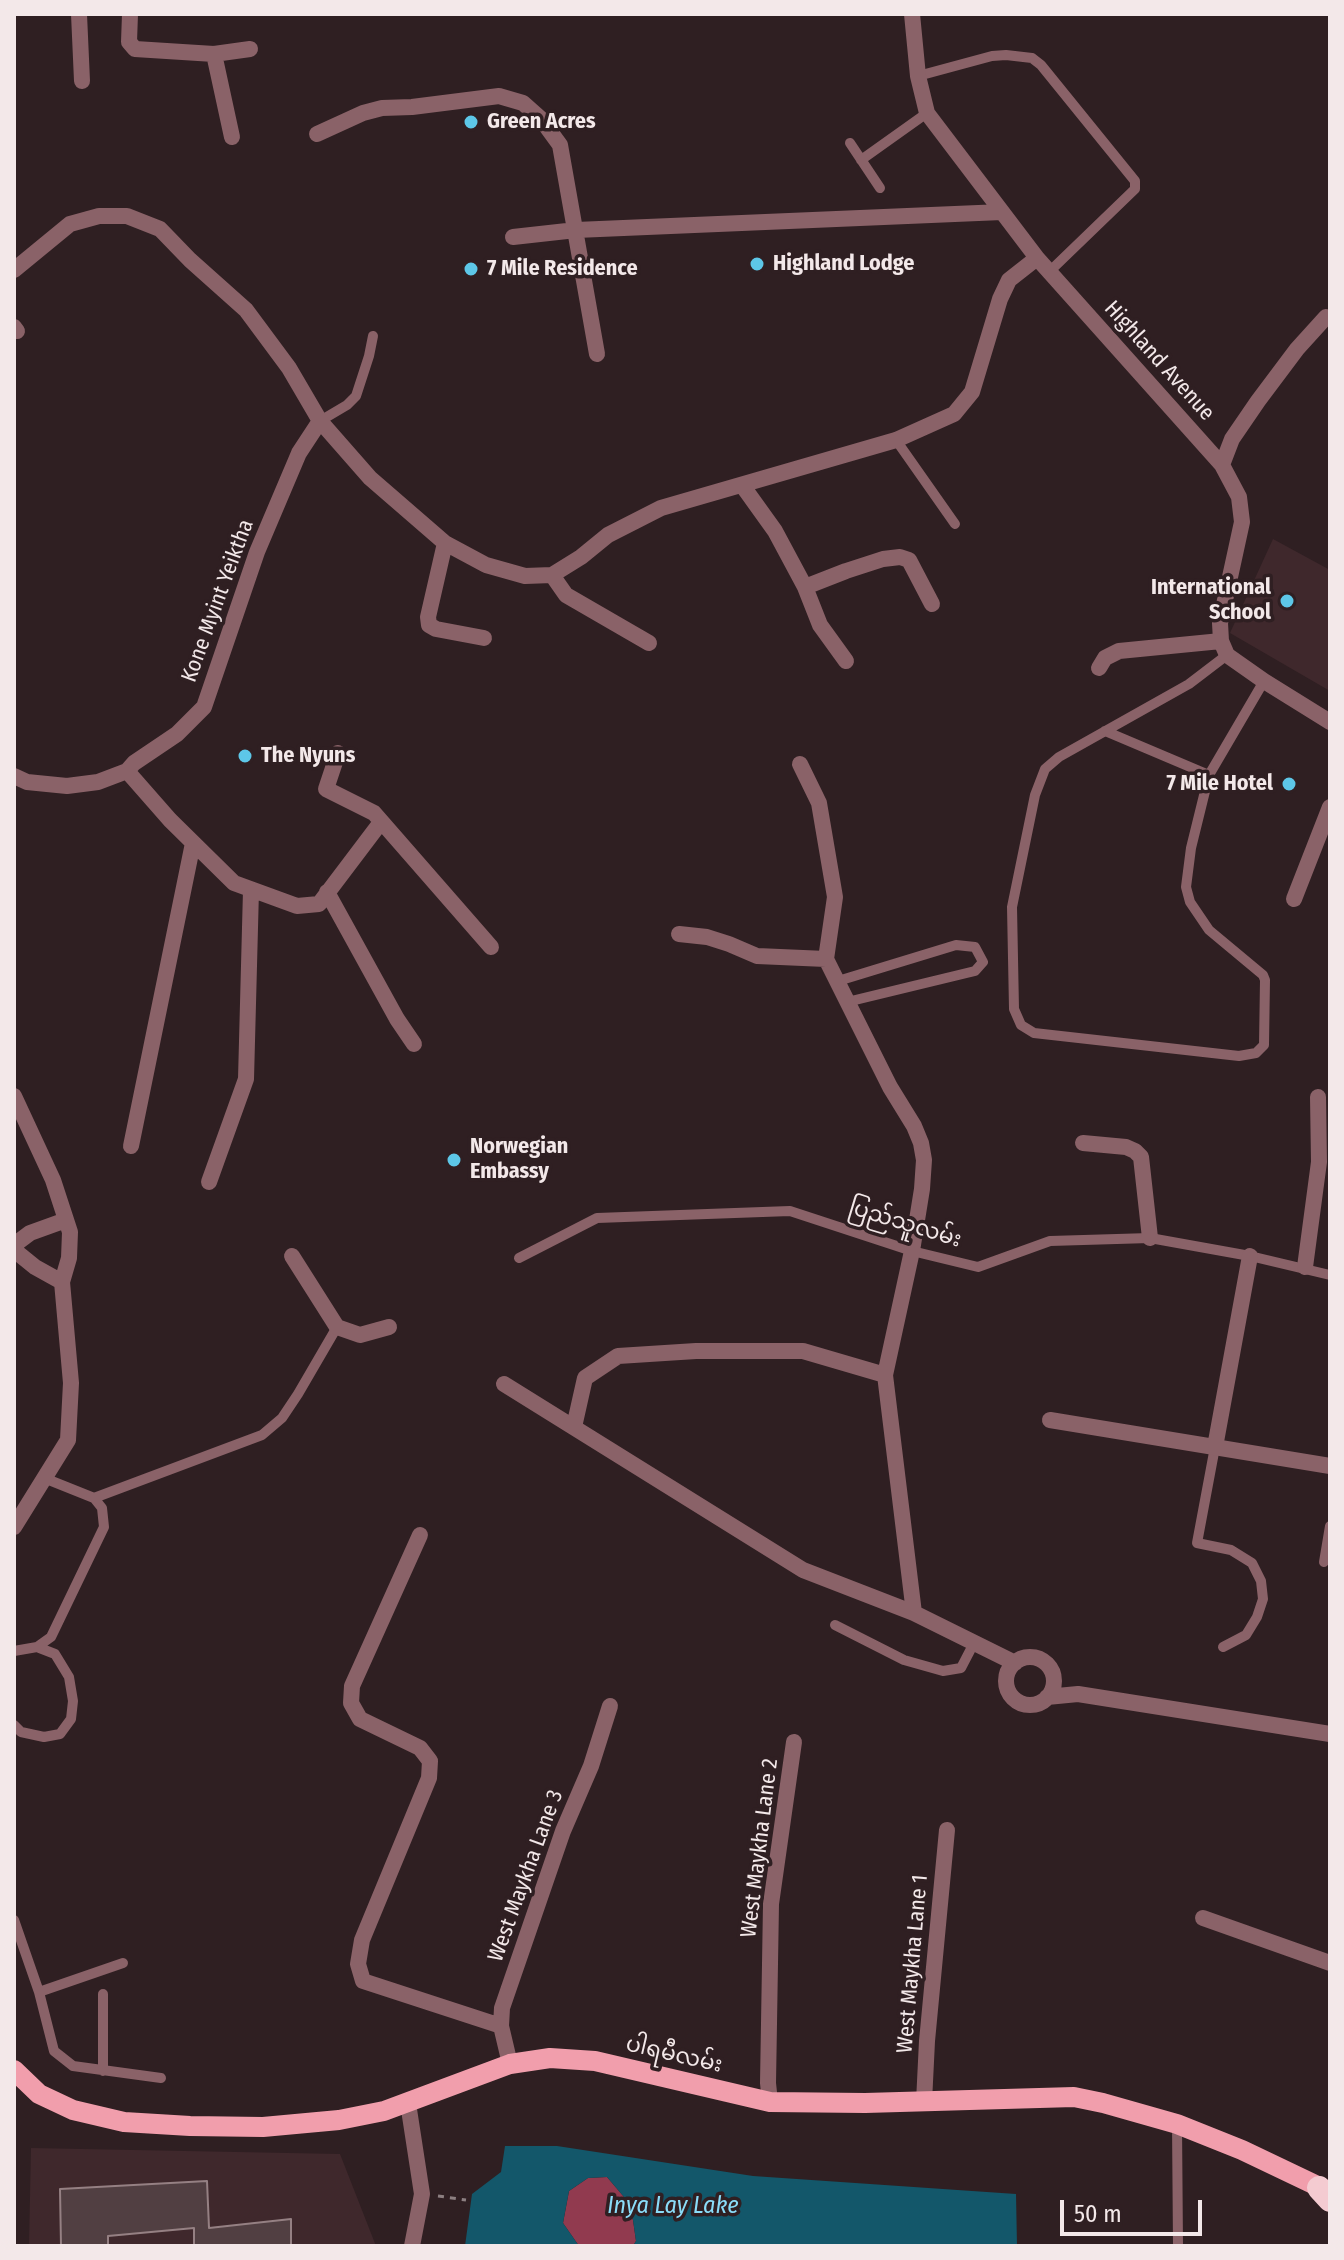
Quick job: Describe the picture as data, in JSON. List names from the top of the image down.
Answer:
{
  "streets": {
    "main road": ["ပါရမီလမ်း"],
    "street": [
      "Highland Avenue",
      "Kone Myint Yeiktha",
      "West Maykha Lane 2",
      "West Maykha Lane 3",
      "West Maykha Lane 1"
    ],
    "lane": ["ပြည်သူလမ်း"]
  },
  "crossings": [
    ["West Maykha Lane 2", "ပါရမီလမ်း"],
    ["West Maykha Lane 3", "ပါရမီလမ်း"],
    ["West Maykha Lane 1", "ပါရမီလမ်း"]
  ],
  "water": ["Inya Lay Lake"],
  "places": [
    "Green Acres",
    "Highland Lodge",
    "7 Mile Residence",
    "International School",
    "The Nyuns",
    "7 Mile Hotel",
    "Norwegian Embassy"
  ],
  "scale_bar": "50 m"
}
